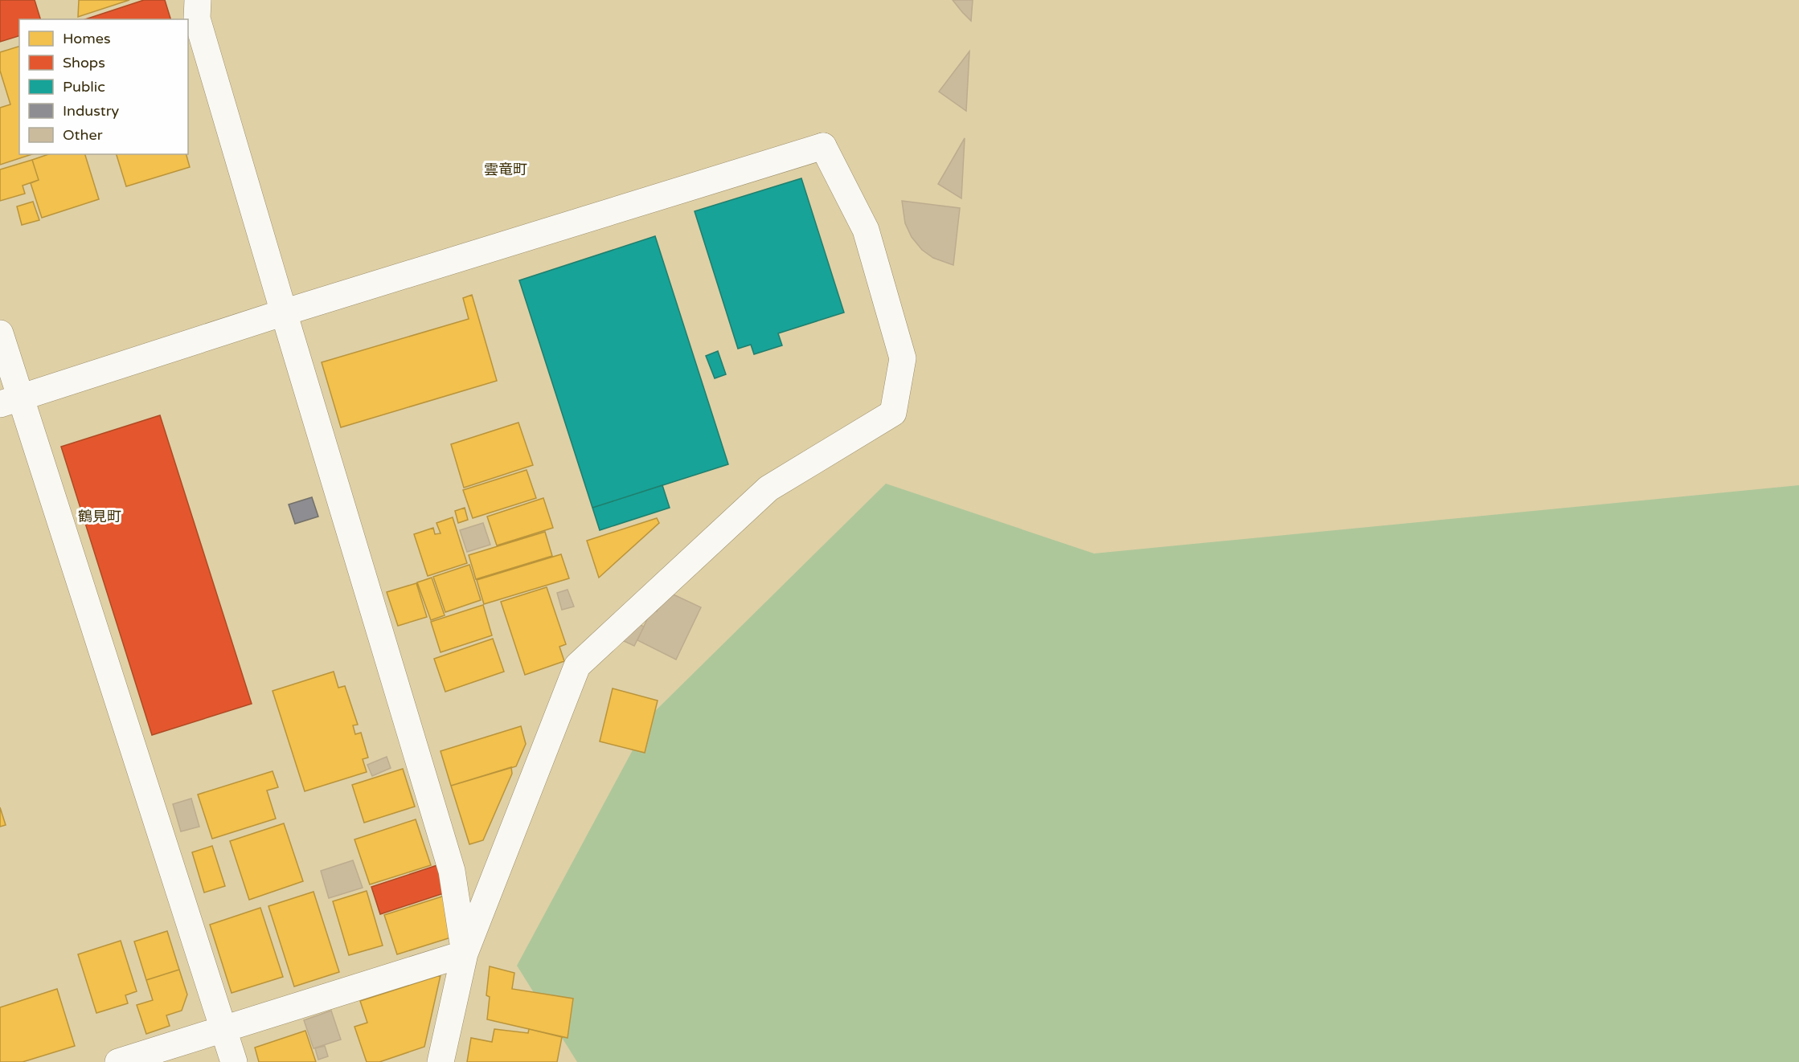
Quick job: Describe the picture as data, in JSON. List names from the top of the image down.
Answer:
{
  "districts": ["雲竜町", "鶴見町"],
  "legend": [
    "Homes",
    "Shops",
    "Public",
    "Industry",
    "Other"
  ]
}
